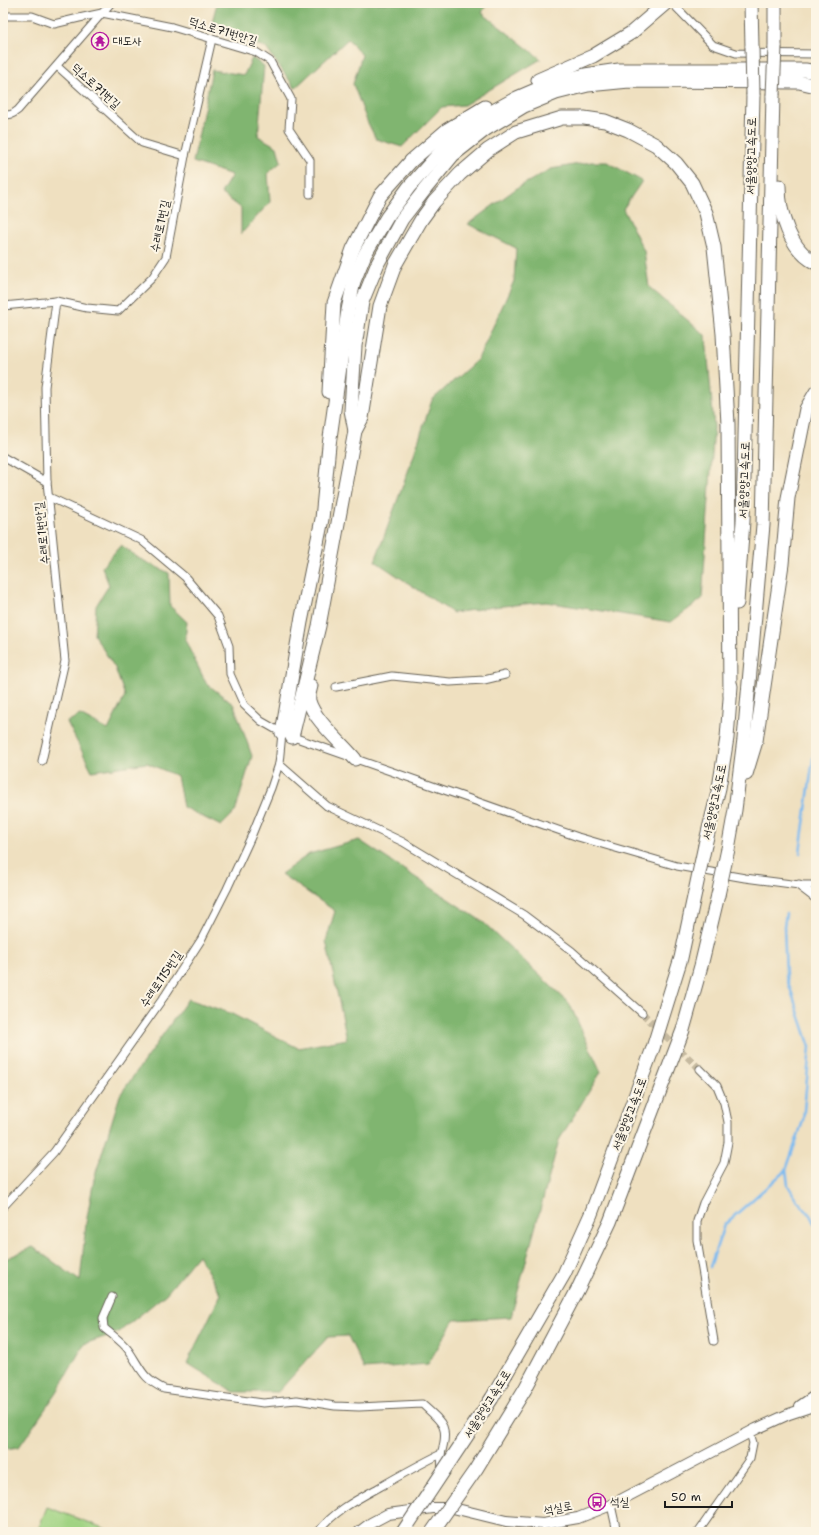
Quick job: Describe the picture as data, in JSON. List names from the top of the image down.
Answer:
{
  "streets": {
    "highway": ["서울양양고속도로"],
    "main road": ["석실로"],
    "street": [
      "덕소로71번안길",
      "덕소로71번길",
      "수레로1번길",
      "수레로1번안길",
      "수레로115번길"
    ]
  },
  "crossings": [
    ["덕소로71번안길", "수레로1번길"],
    ["덕소로71번길", "수레로1번길"],
    ["수레로1번길", "수레로1번안길"]
  ],
  "places": {
    "temple": ["대도사"],
    "bus stop": ["석실"]
  },
  "scale_bar": "50 m"
}
